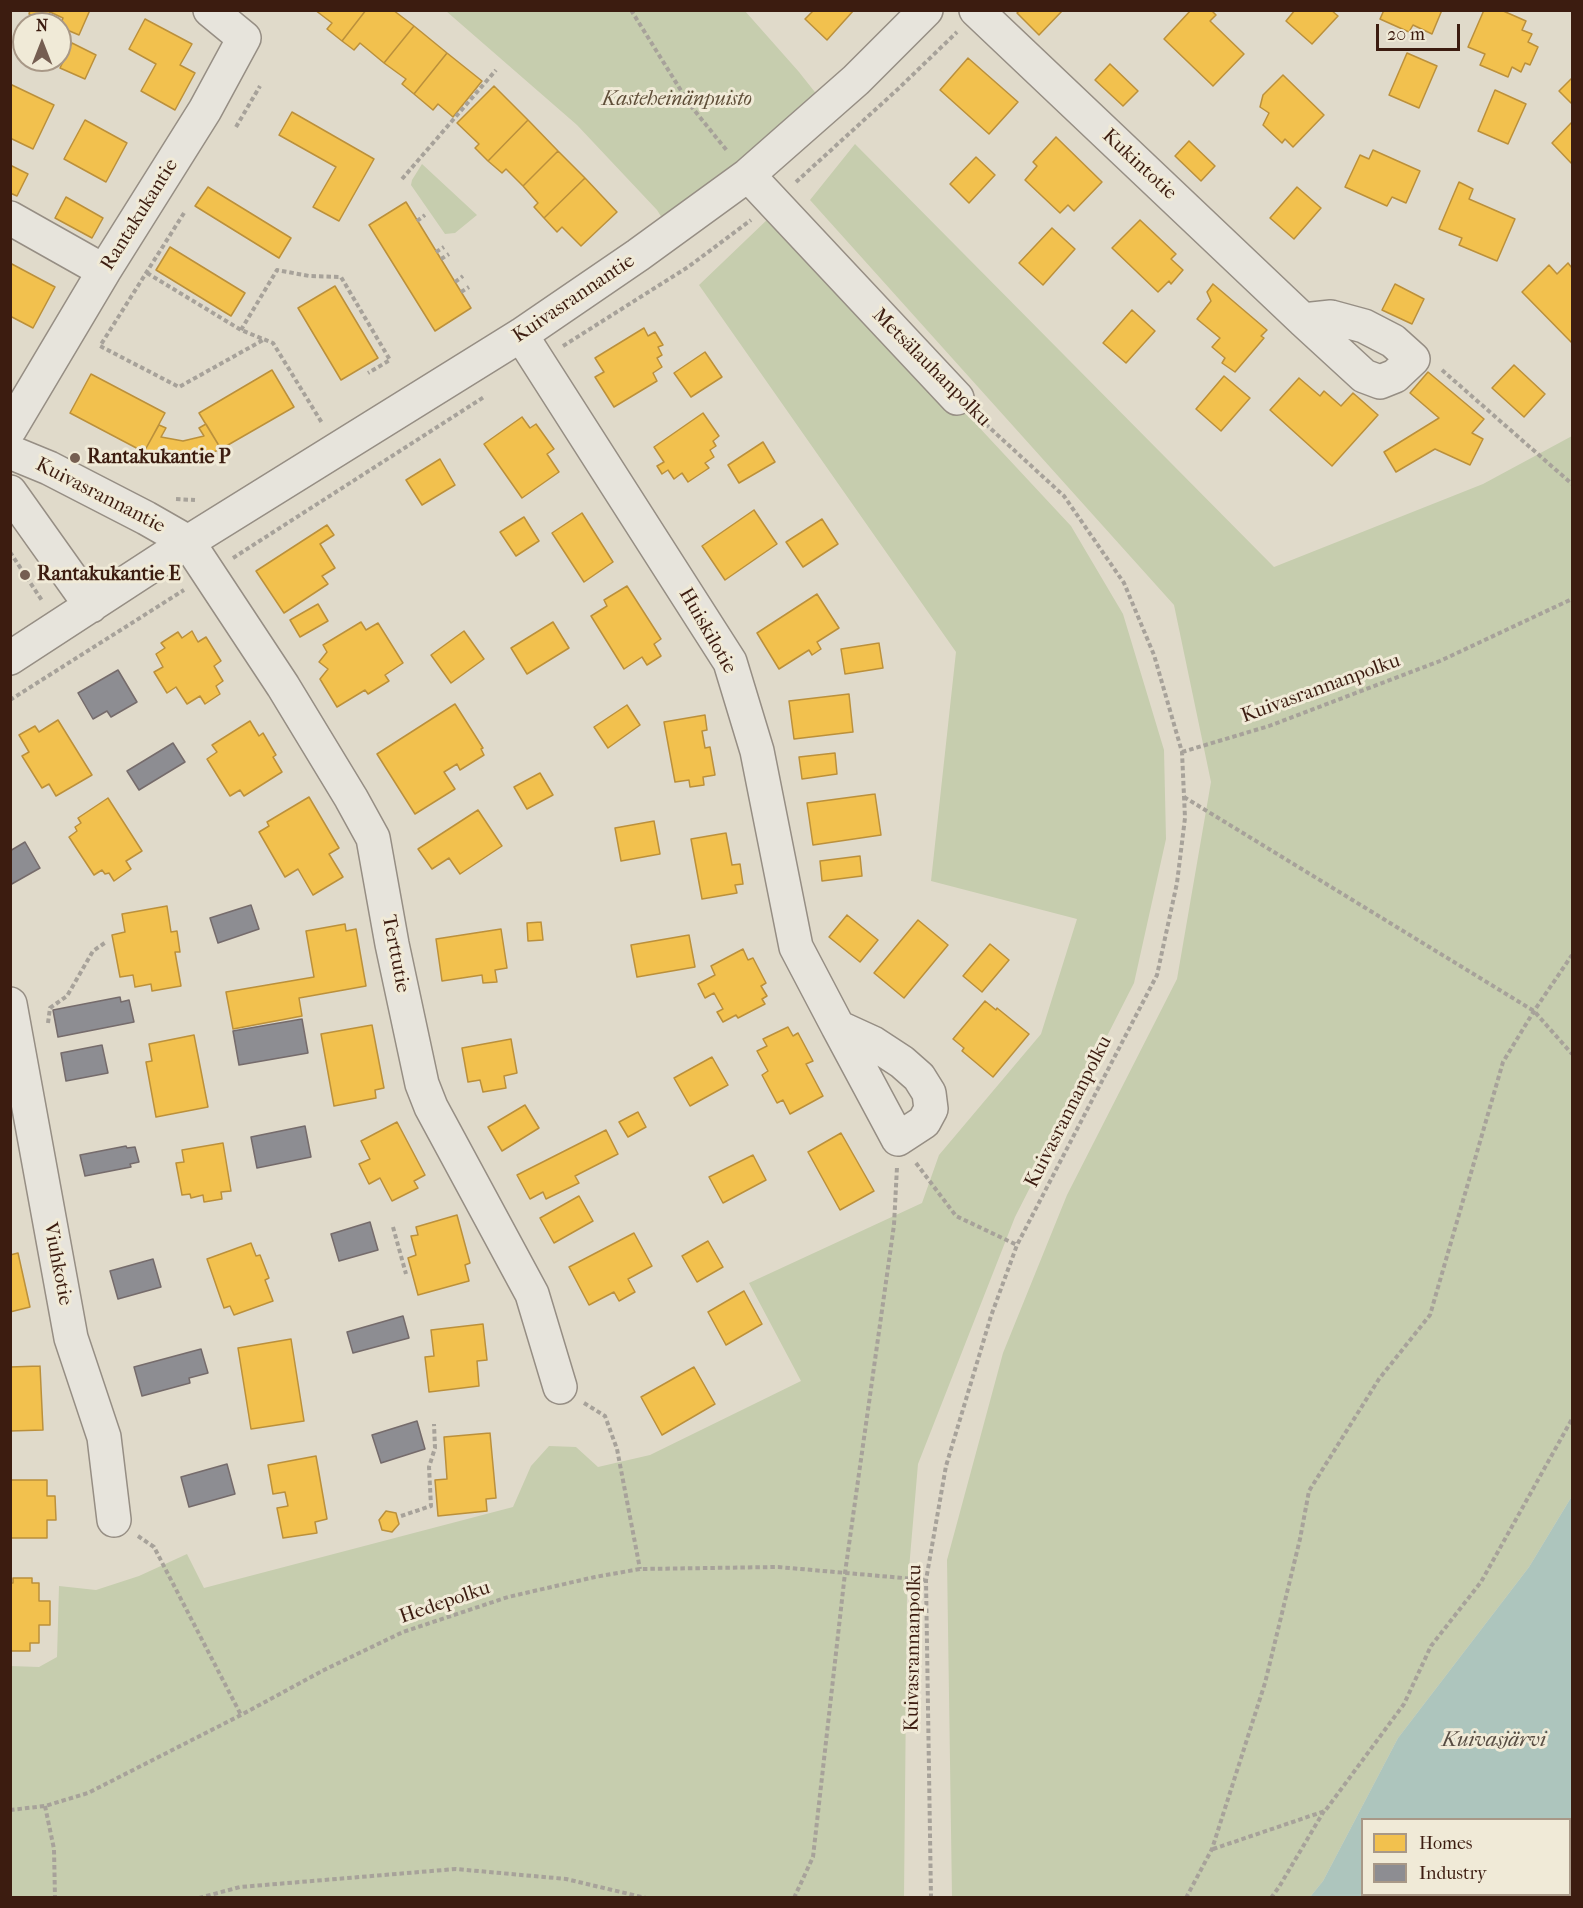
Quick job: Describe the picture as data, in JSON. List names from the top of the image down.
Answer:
{
  "streets": {
    "street": [
      "Kukintotie",
      "Rantakukantie",
      "Kuivasrannantie",
      "Metsälauhanpolku",
      "Huiskilotie",
      "Terttutie",
      "Viuhkotie"
    ],
    "path": ["Kuivasrannanpolku", "Hedepolku"]
  },
  "crossings": [
    ["Kuivasrannantie", "Metsälauhanpolku"],
    ["Kuivasrannantie", "Huiskilotie"],
    ["Kuivasrannantie", "Terttutie"],
    ["Metsälauhanpolku", "Kuivasrannanpolku"],
    ["Kuivasrannanpolku", "Hedepolku"]
  ],
  "water": ["Kuivasjärvi"],
  "parks": ["Kasteheinänpuisto"],
  "places": ["Rantakukantie P", "Rantakukantie E"],
  "legend": ["Homes", "Industry"],
  "scale_bar": "20 m",
  "north": "top"
}
